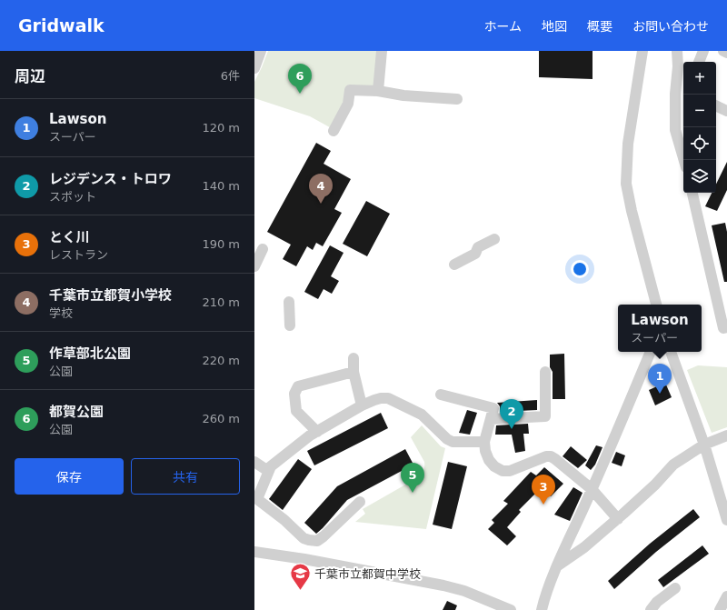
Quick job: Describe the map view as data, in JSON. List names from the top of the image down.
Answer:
{
  "places": {
    "school or university": ["千葉市立都賀中学校"]
  },
  "page": {
    "header": "Gridwalk",
    "nav": [
      "ホーム",
      "地図",
      "概要",
      "お問い合わせ"
    ],
    "heading": ["周辺", "6件"],
    "map_buttons": ["+", "−"],
    "pins": [
      "6",
      "4",
      "1",
      "2",
      "5",
      "3"
    ],
    "list": [
      {
        "mark": "1",
        "name": "Lawson",
        "note": "スーパー",
        "value": "120 m"
      },
      {
        "mark": "2",
        "name": "レジデンス・トロワ",
        "note": "スポット",
        "value": "140 m"
      },
      {
        "mark": "3",
        "name": "とく川",
        "note": "レストラン",
        "value": "190 m"
      },
      {
        "mark": "4",
        "name": "千葉市立都賀小学校",
        "note": "学校",
        "value": "210 m"
      },
      {
        "mark": "5",
        "name": "作草部北公園",
        "note": "公園",
        "value": "220 m"
      },
      {
        "mark": "6",
        "name": "都賀公園",
        "note": "公園",
        "value": "260 m"
      }
    ],
    "popup": ["Lawson", "スーパー"],
    "buttons": ["保存", "共有"]
  }
}
